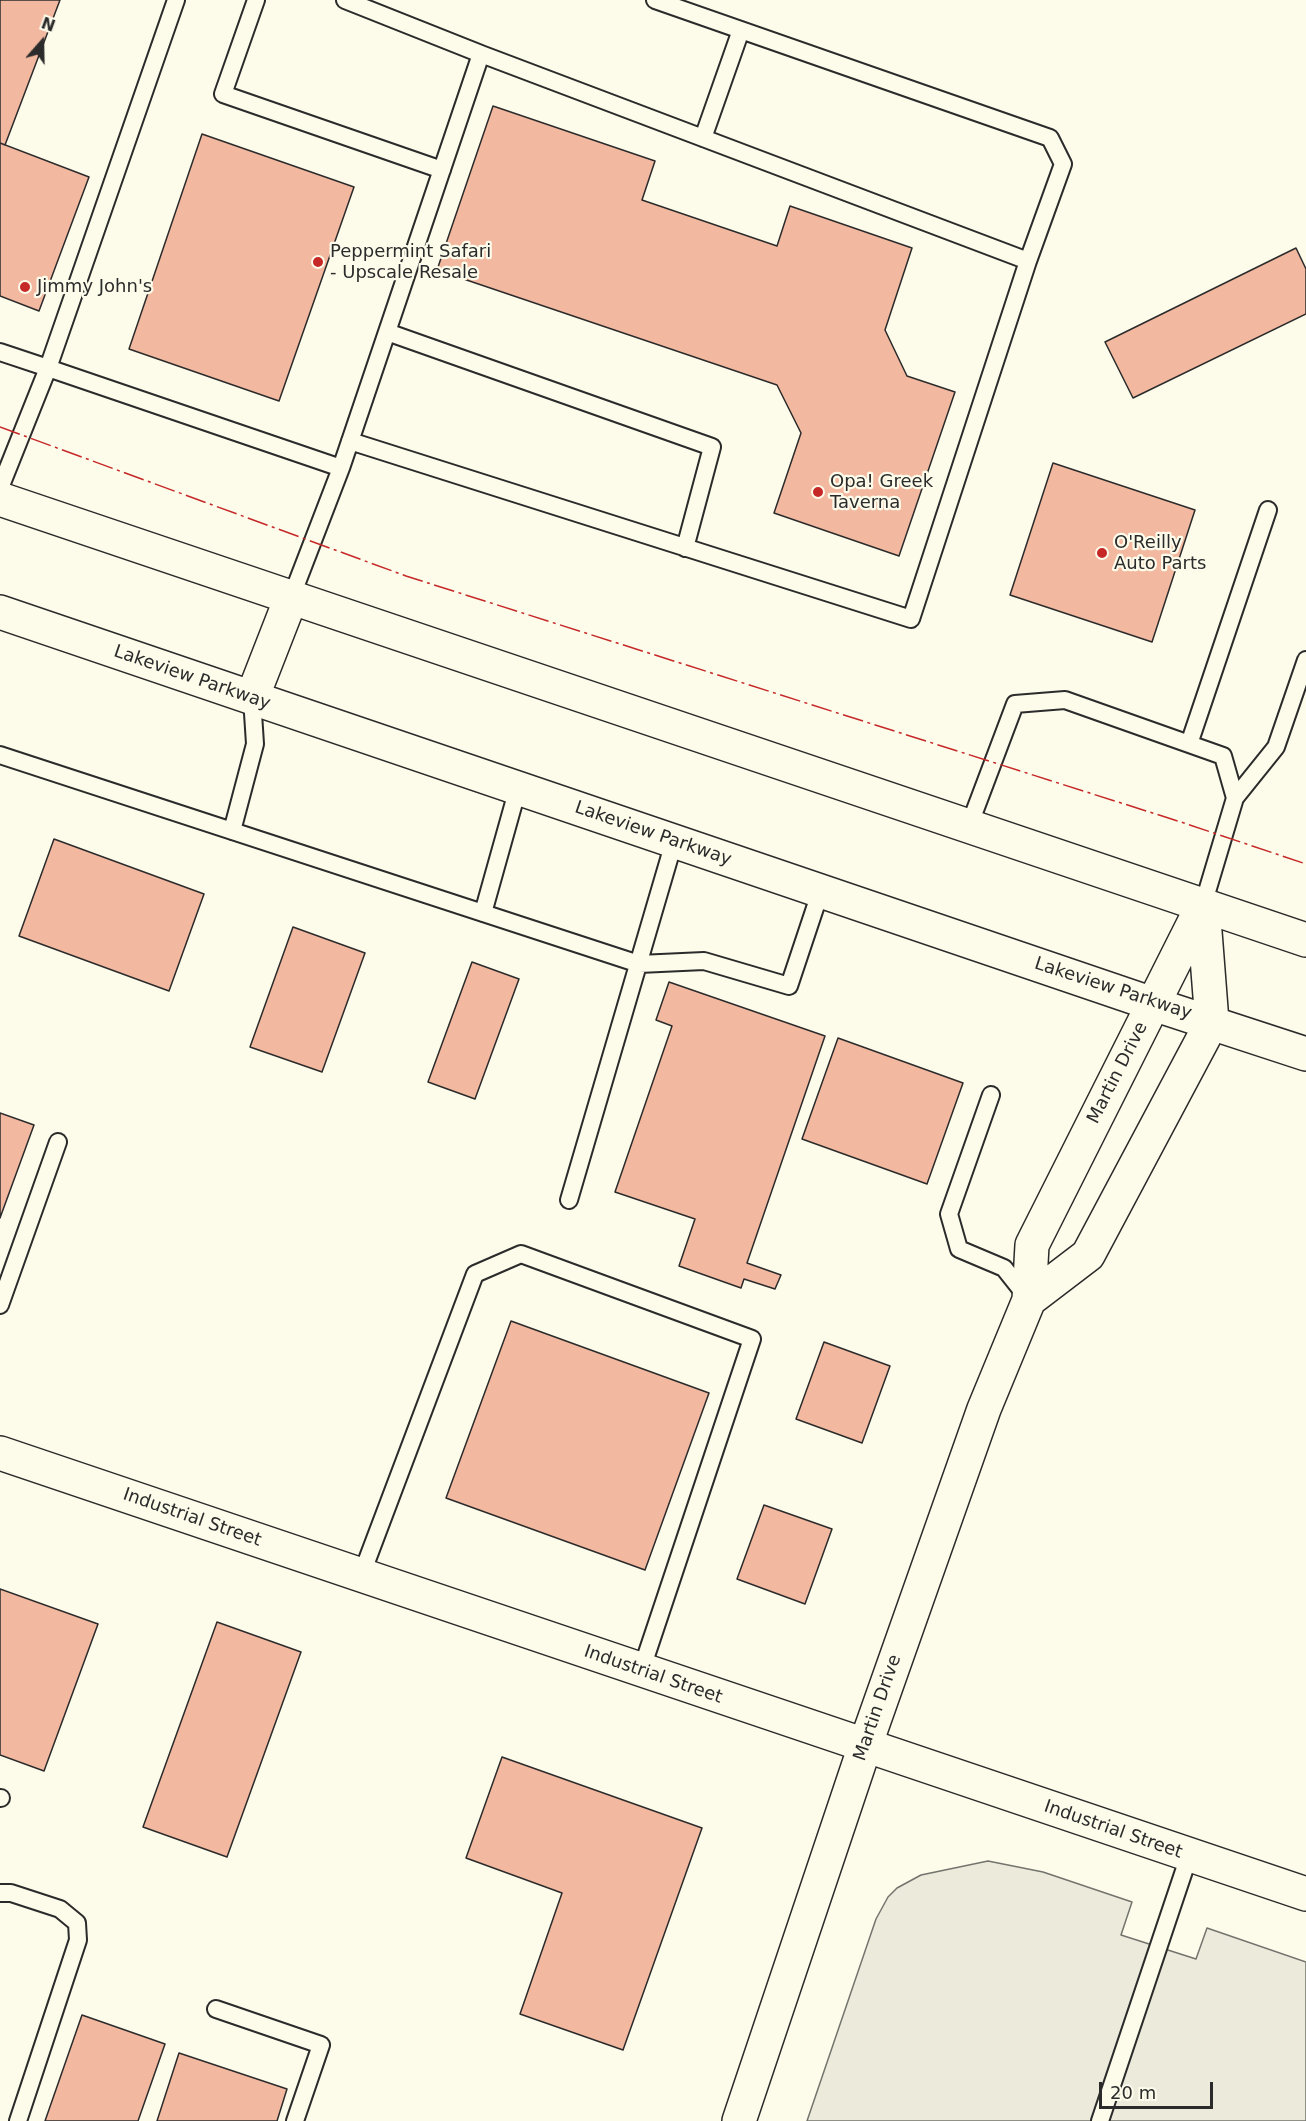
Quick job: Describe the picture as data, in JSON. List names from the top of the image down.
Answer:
{
  "streets": {
    "street": ["Lakeview Parkway", "Martin Drive", "Industrial Street"]
  },
  "crossings": [
    ["Lakeview Parkway", "Martin Drive"],
    ["Martin Drive", "Industrial Street"]
  ],
  "places": [
    "Peppermint Safari - Upscale Resale",
    "Jimmy John's",
    "Opa! Greek Taverna",
    "O'Reilly Auto Parts"
  ],
  "scale_bar": "20 m",
  "north": "top"
}
